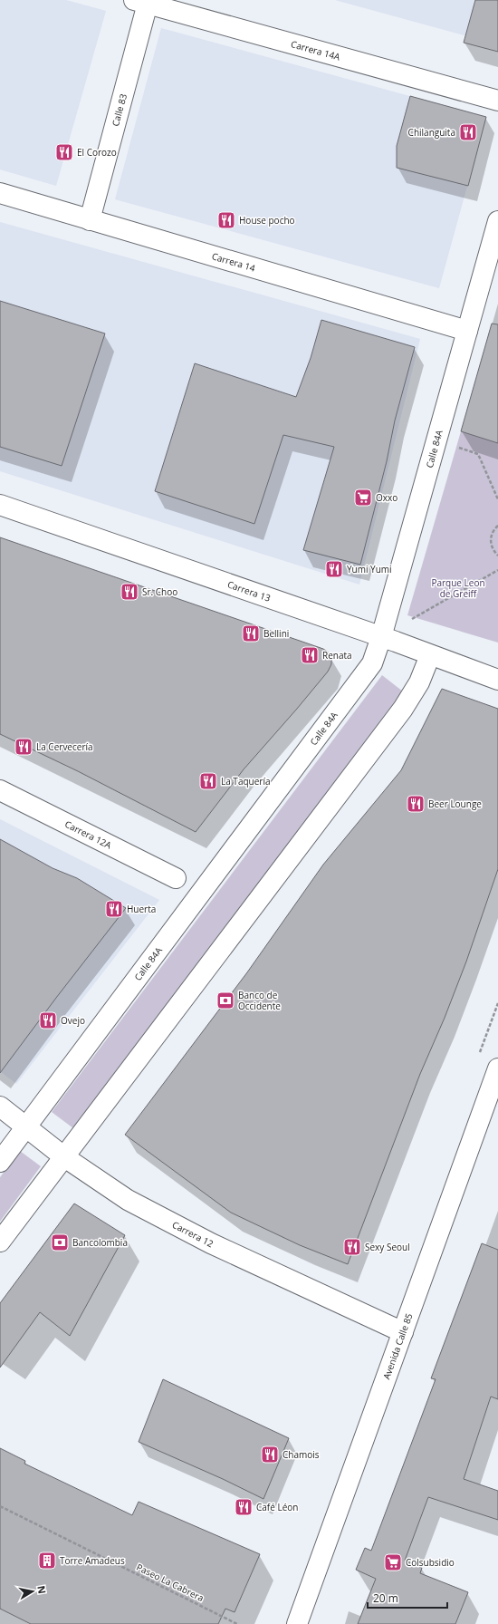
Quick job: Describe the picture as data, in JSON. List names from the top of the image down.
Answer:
{
  "streets": {
    "street": [
      "Carrera 14A",
      "Calle 83",
      "Carrera 14",
      "Calle 84A",
      "Carrera 13",
      "Carrera 12A",
      "Carrera 12",
      "Avenida Calle 85"
    ],
    "path": ["Paseo La Cabrera"]
  },
  "crossings": [
    ["Carrera 14A", "Calle 83"],
    ["Calle 83", "Carrera 14"],
    ["Carrera 14", "Calle 84A"],
    ["Calle 84A", "Carrera 13"],
    ["Calle 84A", "Carrera 12"],
    ["Carrera 12", "Avenida Calle 85"]
  ],
  "parks": ["Parque Leon de Greiff"],
  "places": {
    "restaurant": [
      "Chilanguita",
      "El Corozo",
      "House pocho",
      "Yumi Yumi",
      "Sr. Choo",
      "Bellini",
      "Renata",
      "La Cervecería",
      "La Taquería",
      "Beer Lounge",
      "Huerta",
      "Ovejo",
      "Sexy Seoul",
      "Chamois",
      "Café Léon"
    ],
    "supermarket": ["Oxxo", "Colsubsidio"],
    "bank": ["Banco de Occidente", "Bancolombia"],
    "building": ["Torre Amadeus"]
  },
  "scale_bar": "20 m",
  "north": "right"
}
